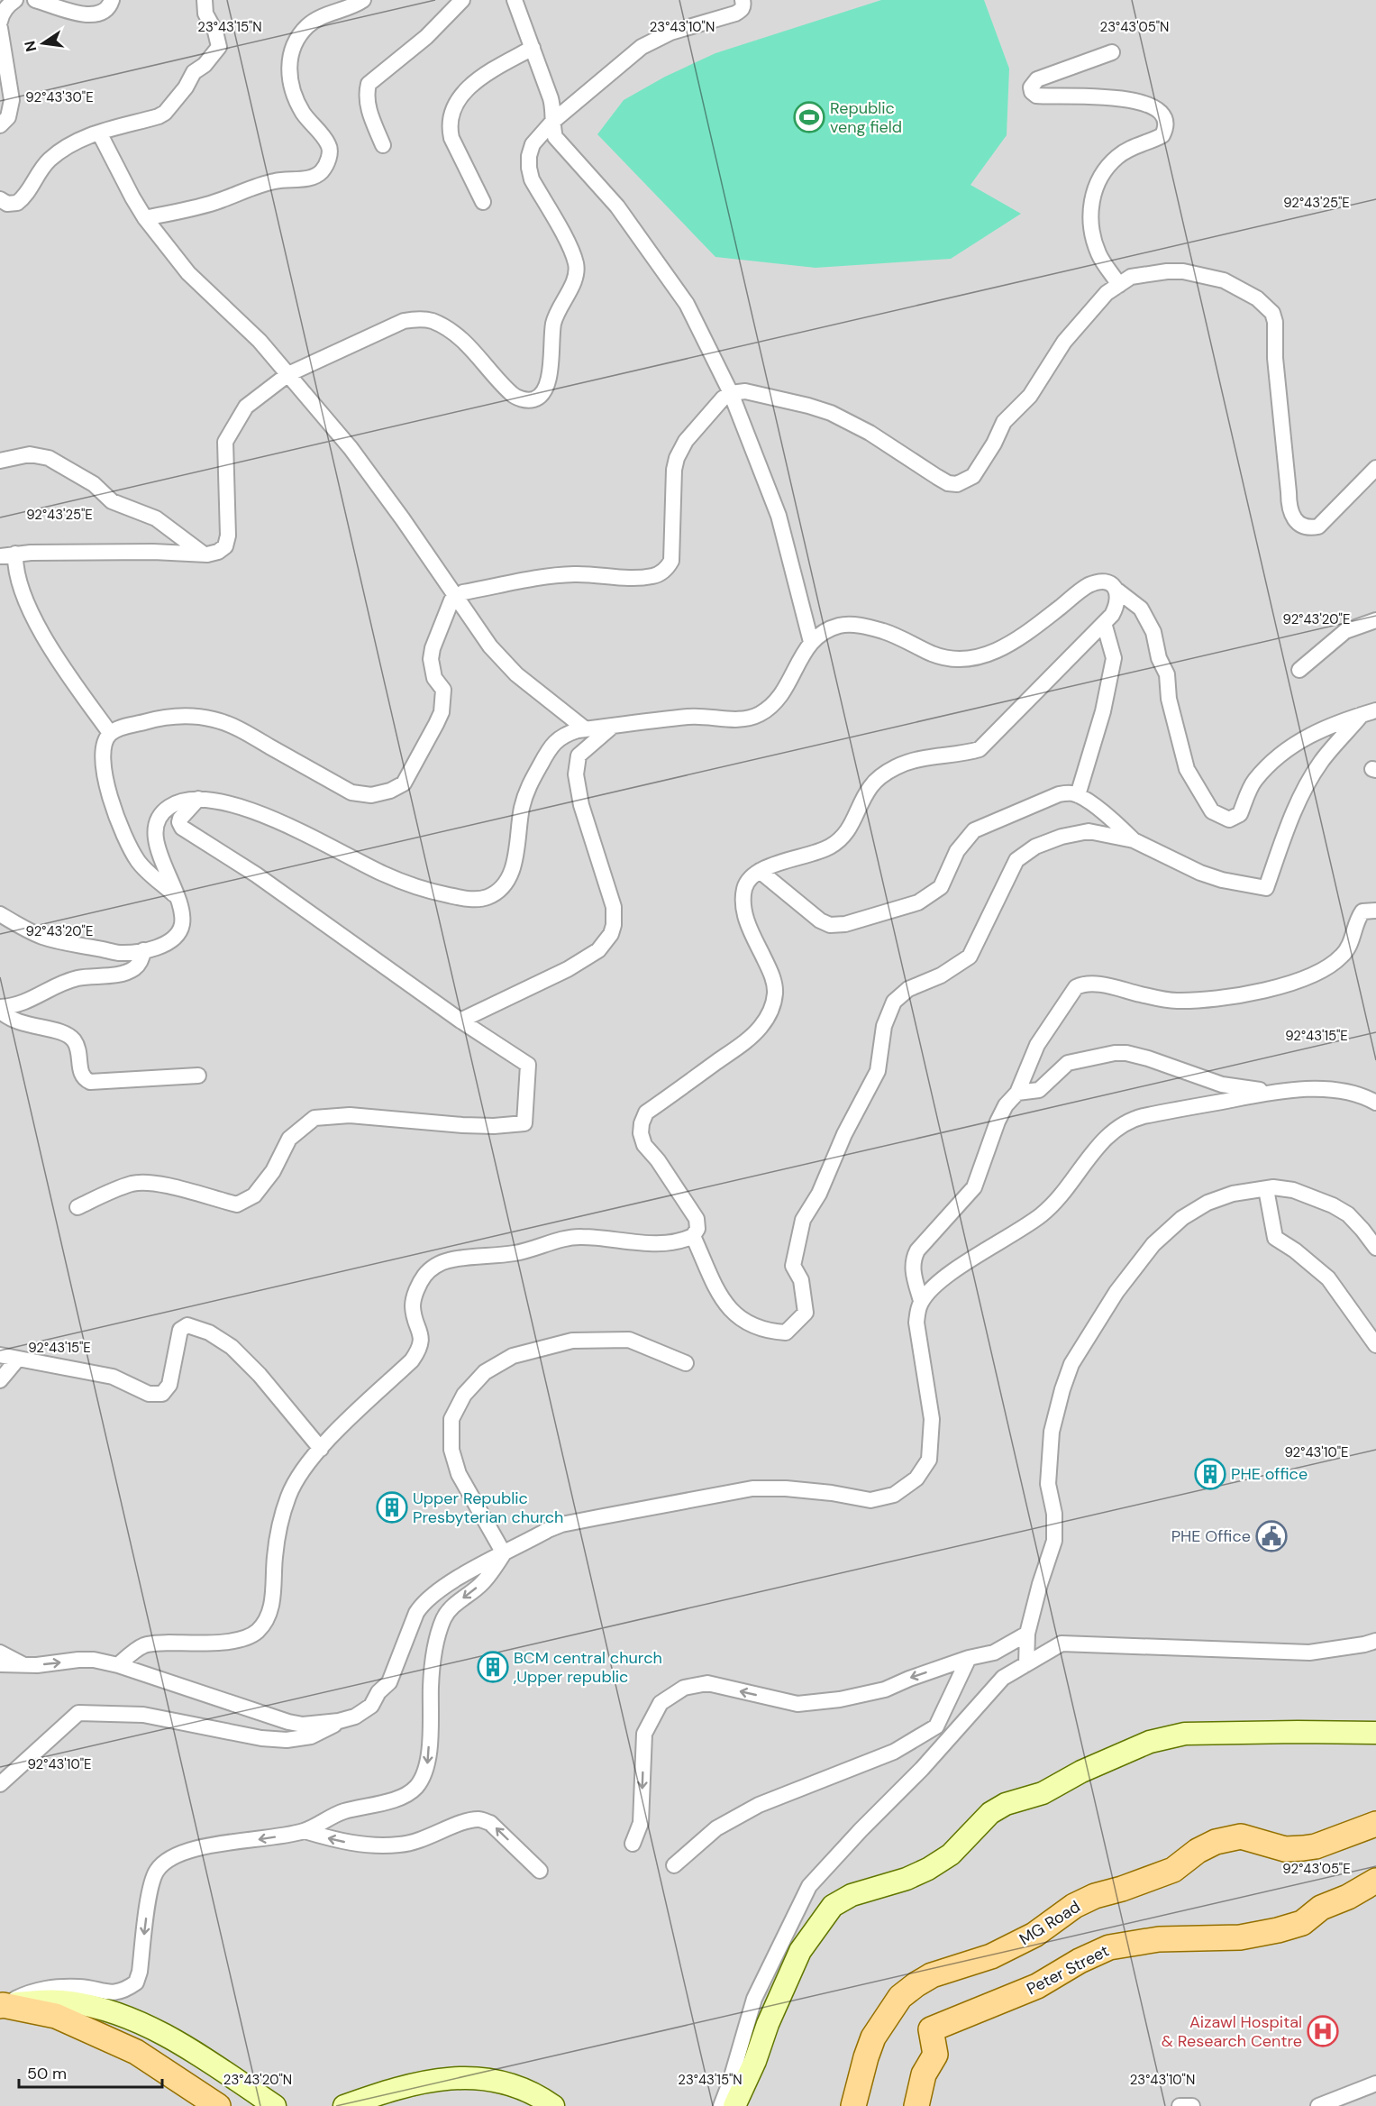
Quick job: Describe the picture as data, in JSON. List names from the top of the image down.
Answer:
{
  "streets": {
    "main road": ["MG Road", "Peter Street"]
  },
  "places": {
    "sports": ["Republic veng field"],
    "building": ["PHE office", "Upper Republic Presbyterian church", "BCM central church ,Upper republic"],
    "public building": ["PHE Office"],
    "hospital": ["Aizawl Hospital & Research Centre"]
  },
  "scale_bar": "50 m",
  "north": "left",
  "coordinates": [
    "23°43'15\"N",
    "23°43'10\"N",
    "23°43'05\"N",
    "92°43'30\"E",
    "92°43'25\"E",
    "92°43'20\"E",
    "92°43'15\"E",
    "92°43'10\"E",
    "92°43'05\"E",
    "23°43'20\"N"
  ]
}
